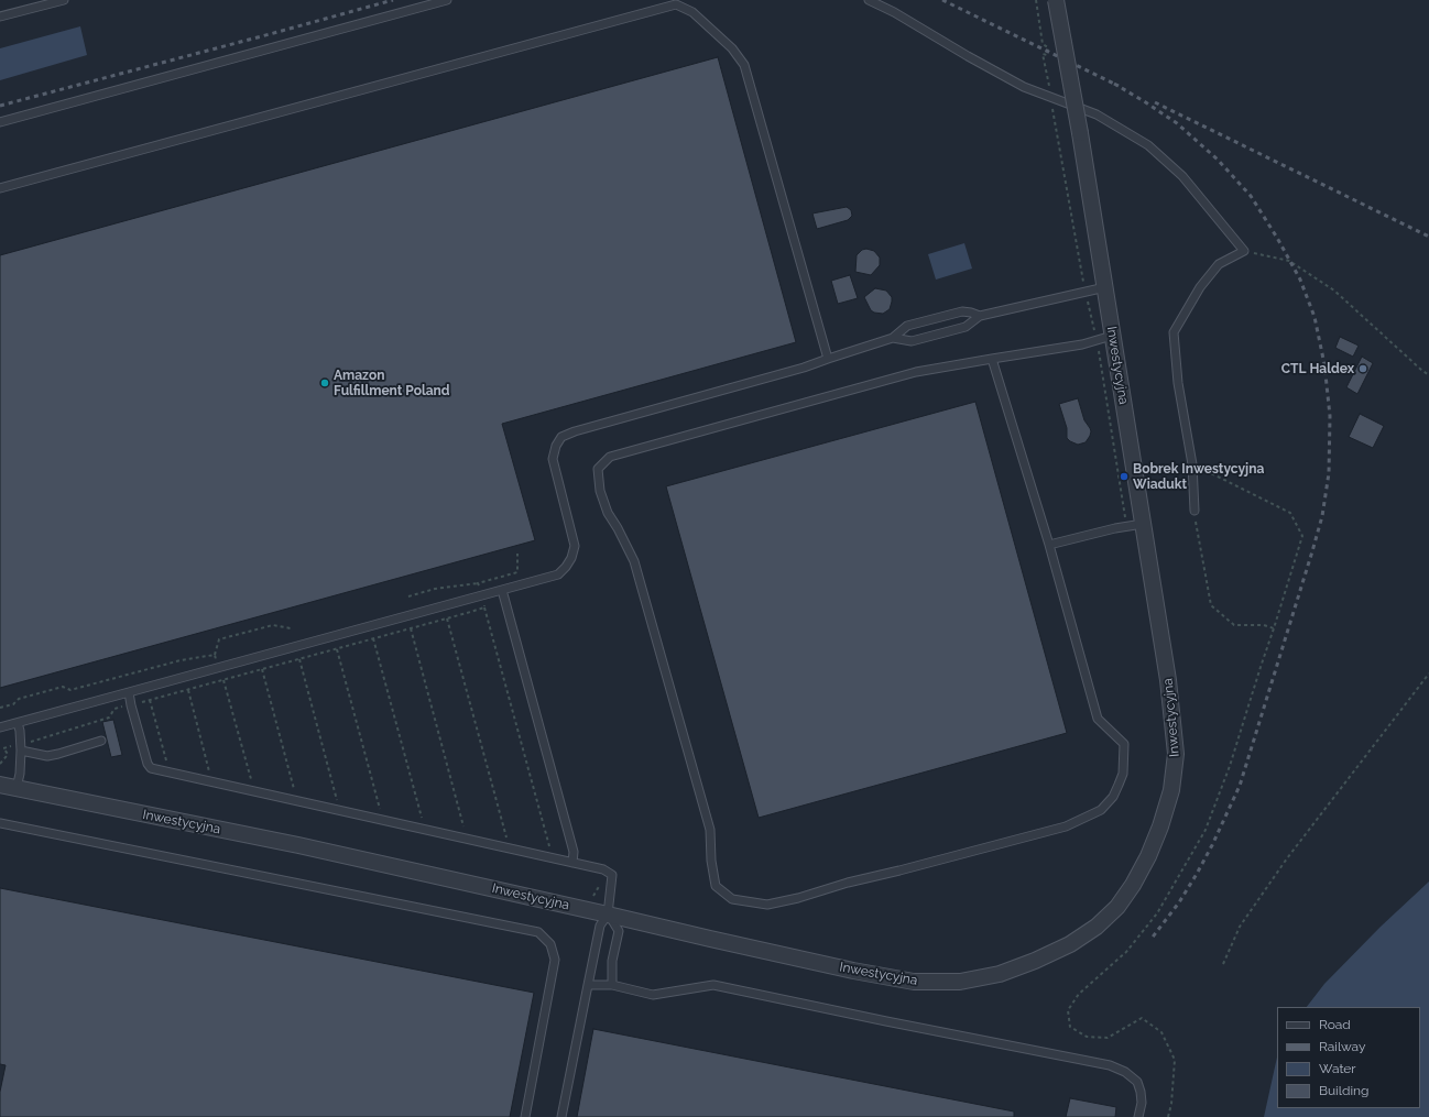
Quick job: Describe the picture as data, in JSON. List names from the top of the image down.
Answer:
{
  "streets": {
    "street": ["Inwestycyjna"]
  },
  "places": ["CTL Haldex", "Amazon Fulfillment Poland", "Bobrek Inwestycyjna Wiadukt"],
  "legend": [
    "Road",
    "Railway",
    "Water",
    "Building"
  ]
}
